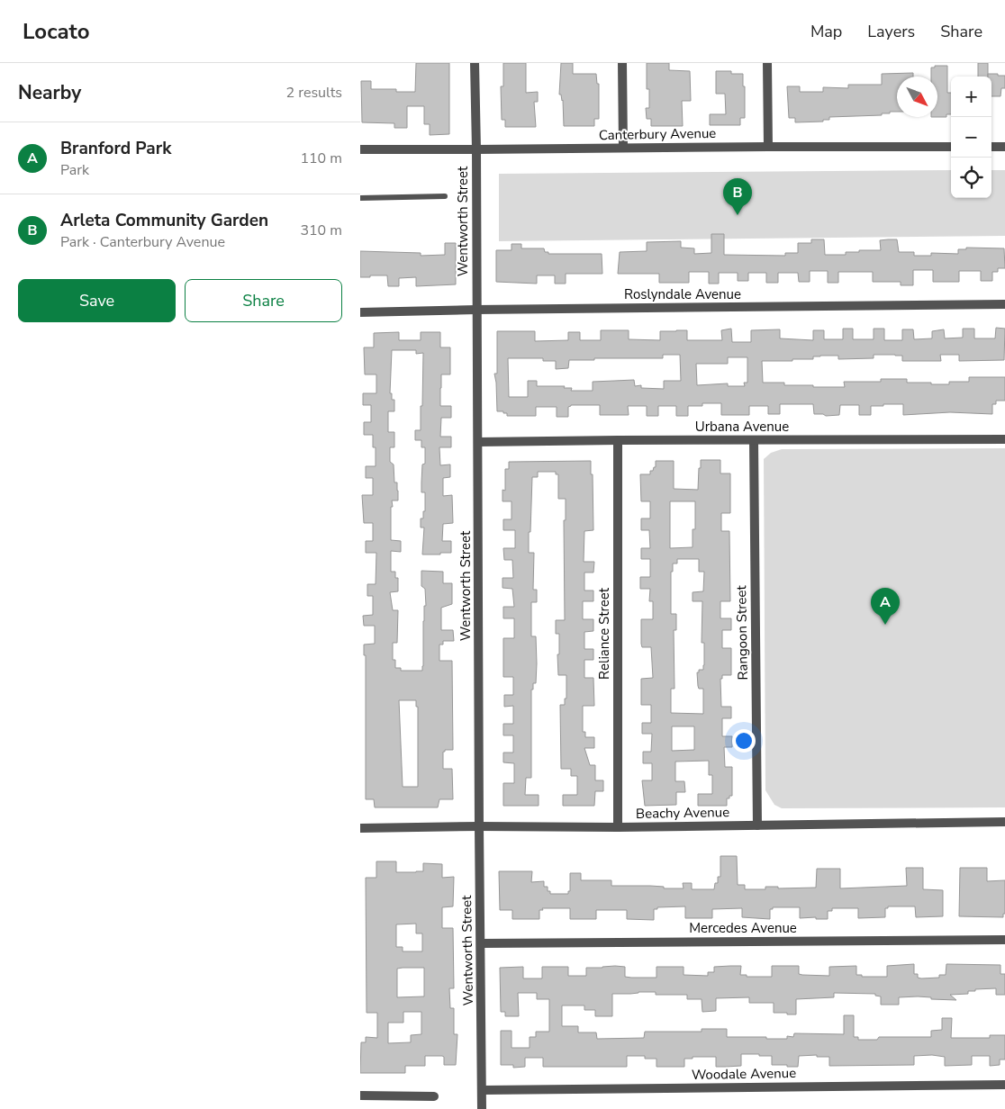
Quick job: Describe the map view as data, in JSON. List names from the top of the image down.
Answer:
{
  "streets": {
    "street": [
      "Canterbury Avenue",
      "Wentworth Street",
      "Roslyndale Avenue",
      "Urbana Avenue",
      "Rangoon Street",
      "Reliance Street",
      "Beachy Avenue",
      "Mercedes Avenue",
      "Woodale Avenue"
    ]
  },
  "crossings": [
    ["Canterbury Avenue", "Wentworth Street"],
    ["Wentworth Street", "Roslyndale Avenue"],
    ["Wentworth Street", "Urbana Avenue"],
    ["Wentworth Street", "Beachy Avenue"],
    ["Wentworth Street", "Mercedes Avenue"],
    ["Wentworth Street", "Woodale Avenue"],
    ["Urbana Avenue", "Rangoon Street"],
    ["Urbana Avenue", "Reliance Street"],
    ["Rangoon Street", "Beachy Avenue"],
    ["Reliance Street", "Beachy Avenue"]
  ],
  "north": "bottom right",
  "page": {
    "header": "Locato",
    "nav": ["Map", "Layers", "Share"],
    "heading": ["Nearby", "2 results"],
    "map_buttons": ["+", "−"],
    "list": [
      {
        "mark": "A",
        "name": "Branford Park",
        "note": "Park",
        "value": "110 m"
      },
      {
        "mark": "B",
        "name": "Arleta Community Garden",
        "note": "Park · Canterbury Avenue",
        "value": "310 m"
      }
    ],
    "pins": ["B", "A"],
    "buttons": ["Save", "Share"]
  }
}
